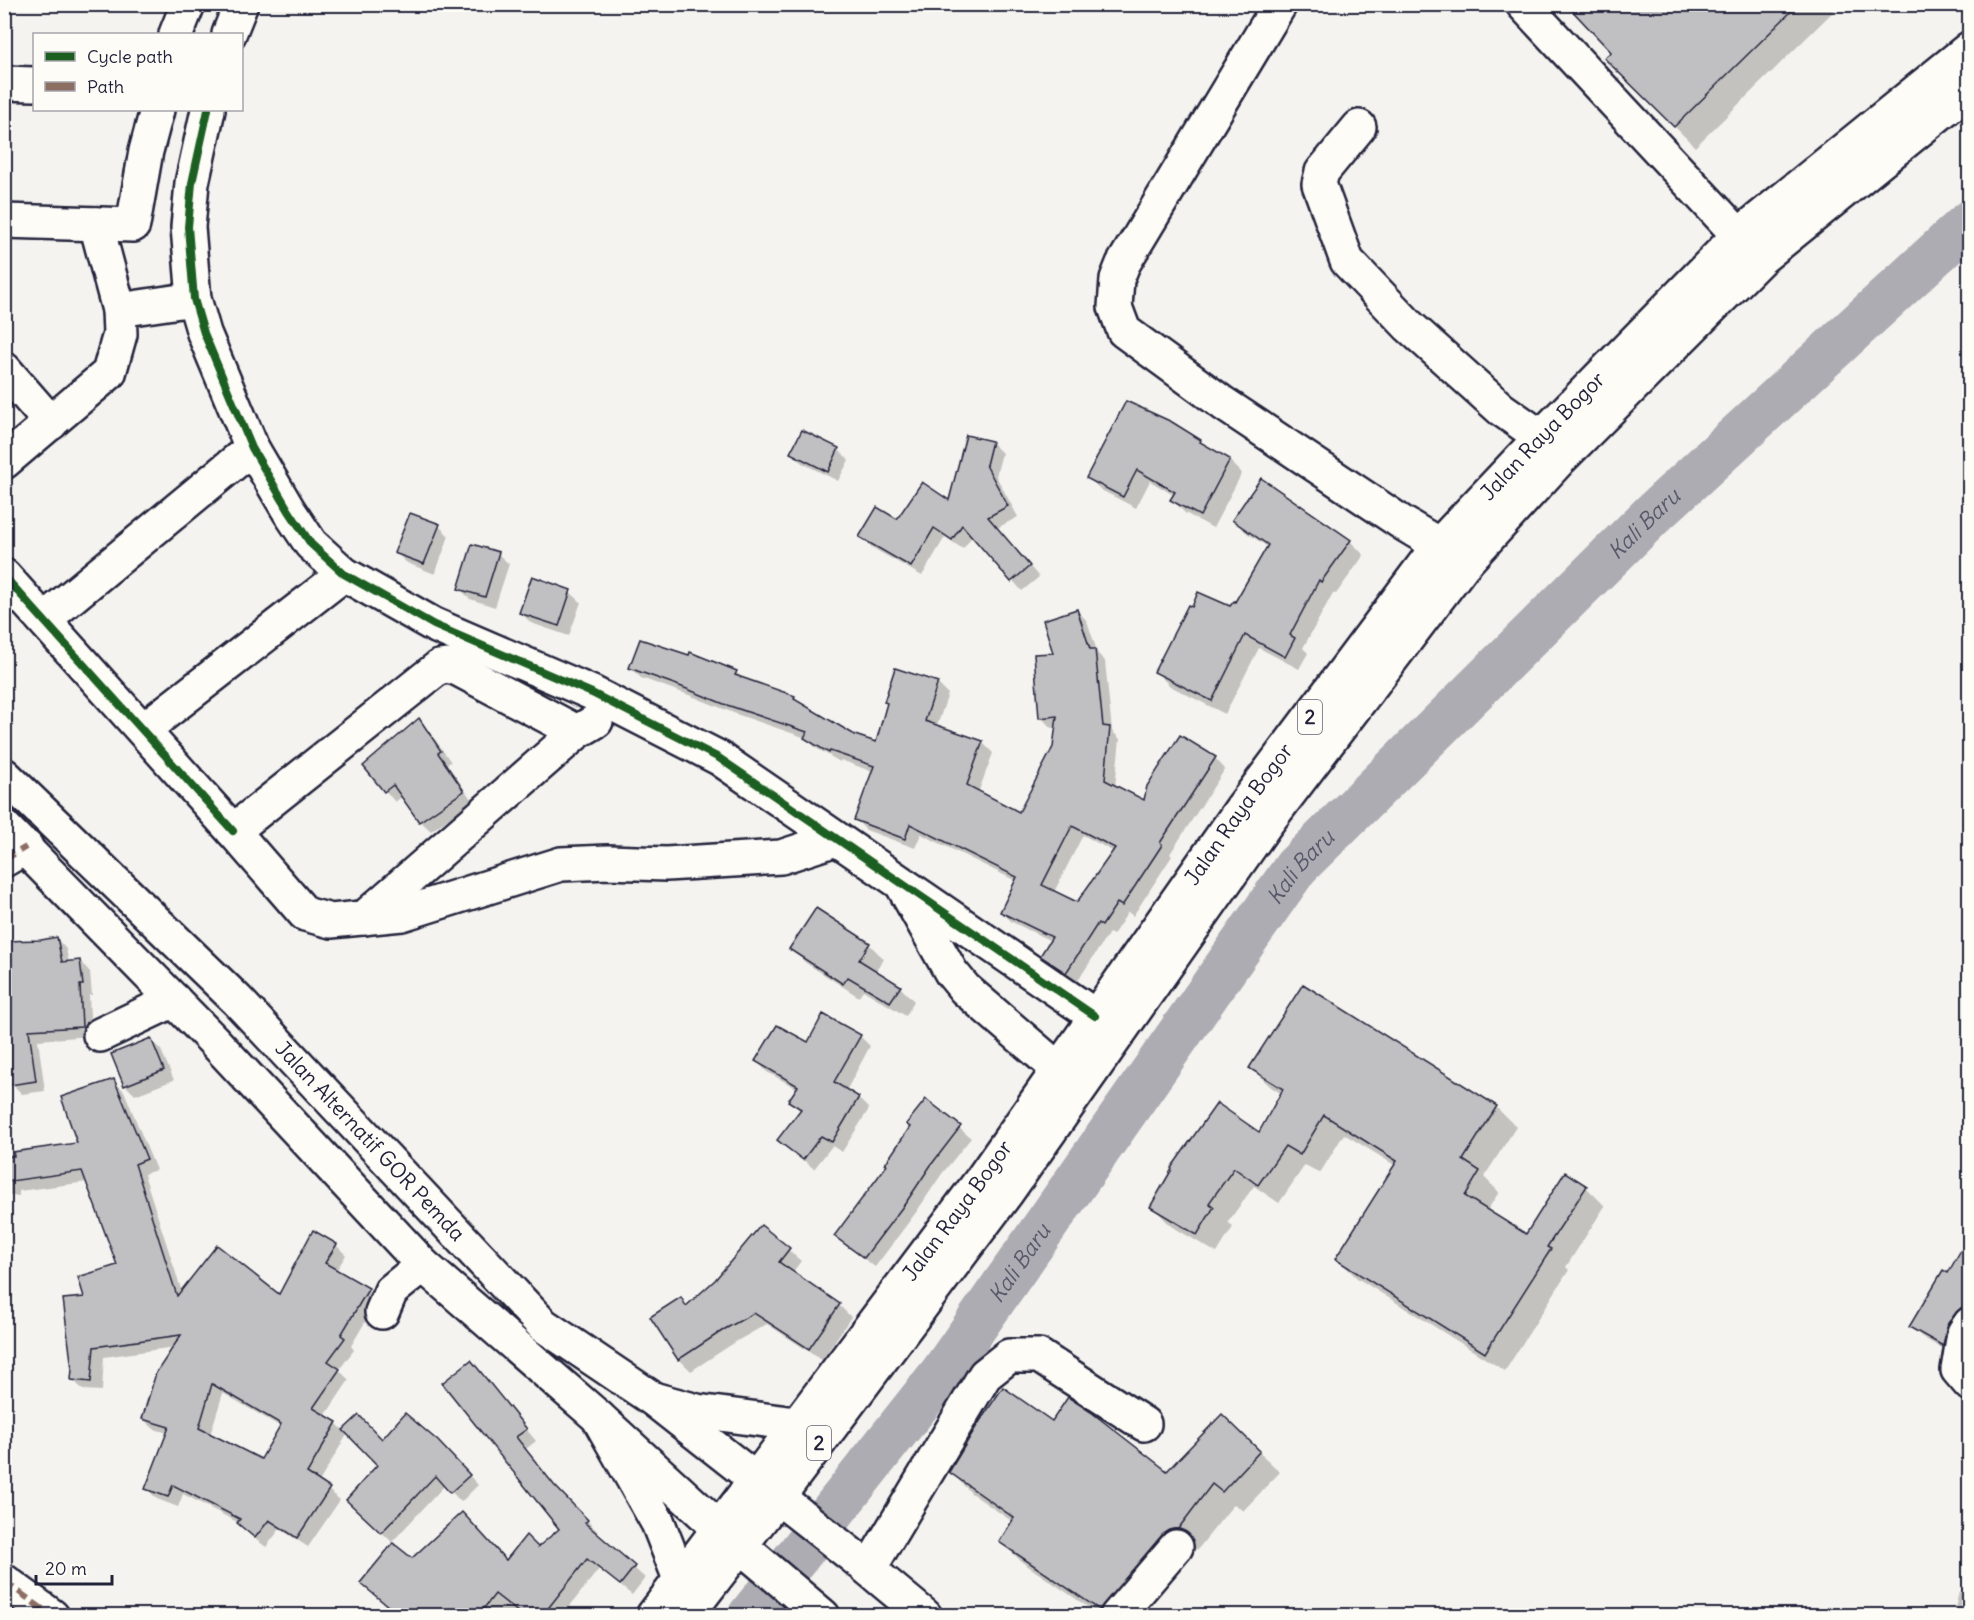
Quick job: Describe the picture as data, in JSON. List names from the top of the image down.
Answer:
{
  "streets": {
    "main road": ["Jalan Raya Bogor", "2", "Jalan Alternatif GOR Pemda"]
  },
  "crossings": [
    ["Jalan Raya Bogor", "Jalan Alternatif GOR Pemda"]
  ],
  "water": ["Kali Baru"],
  "legend": ["Cycle path", "Path"],
  "scale_bar": "20 m"
}
